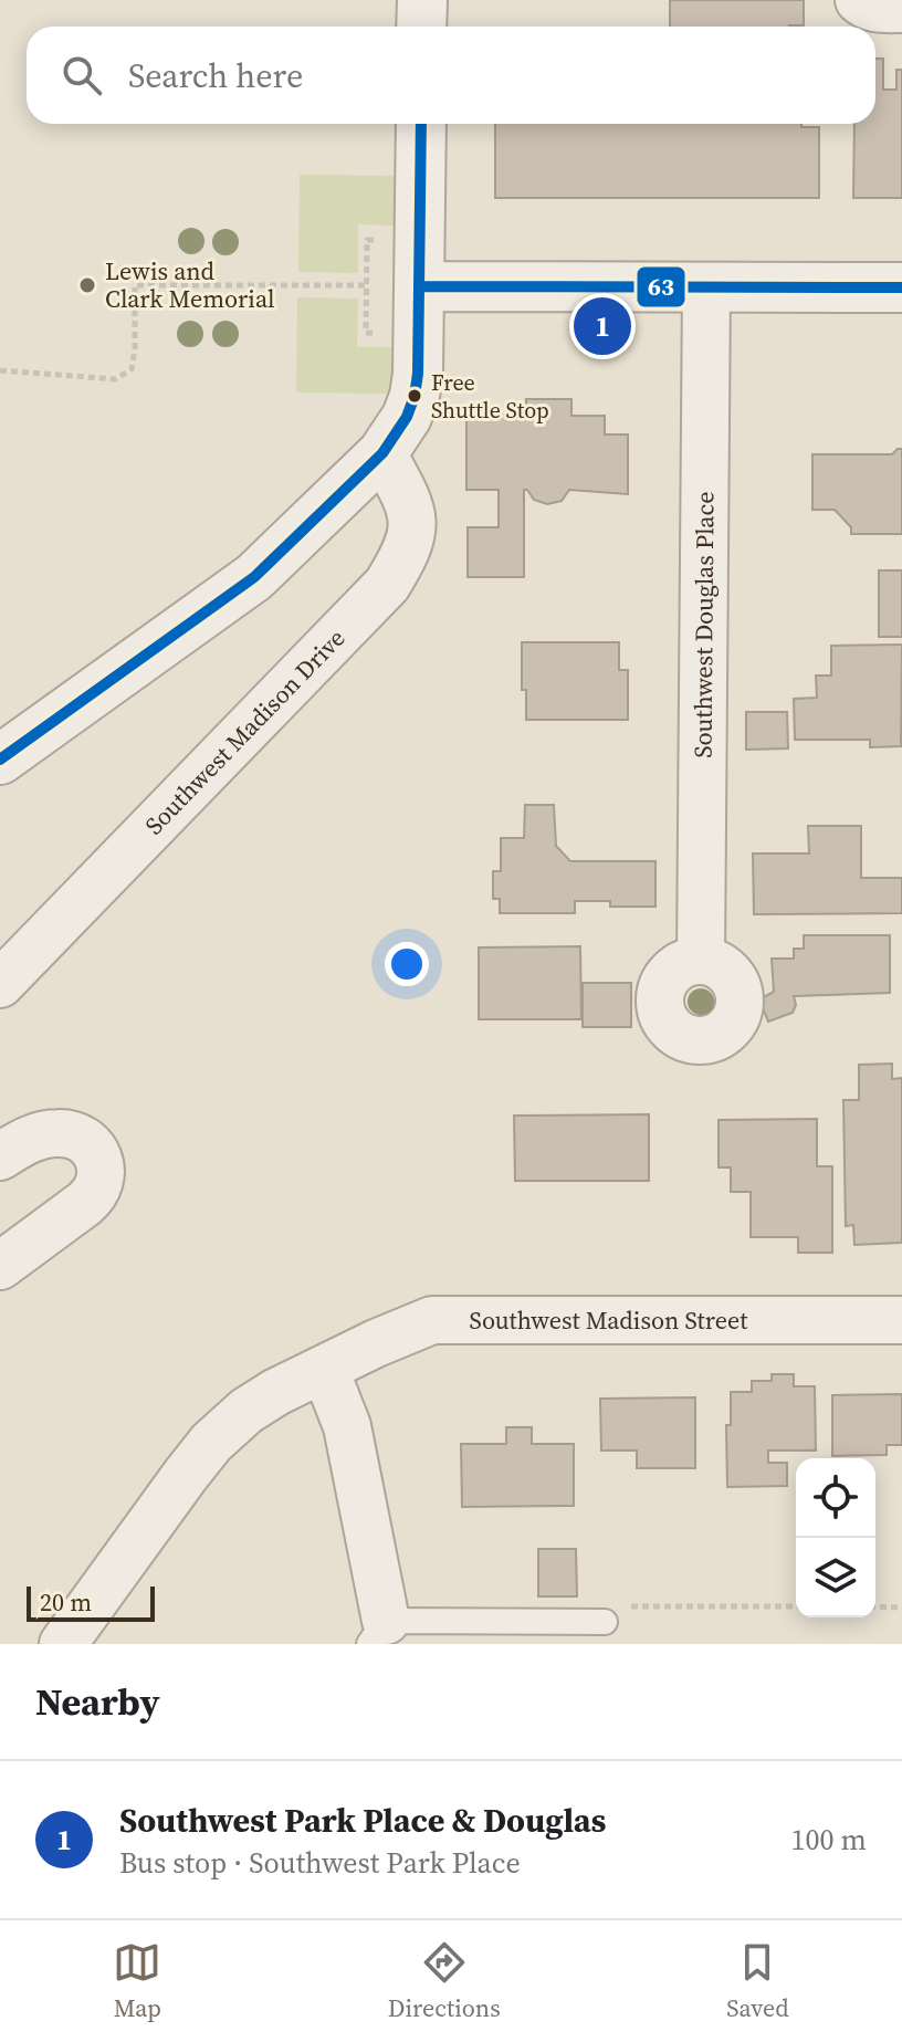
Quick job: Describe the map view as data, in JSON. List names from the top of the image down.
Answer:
{
  "streets": {
    "street": ["Southwest Douglas Place", "Southwest Madison Drive", "Southwest Madison Street"]
  },
  "places": ["Lewis and Clark Memorial", "Free Shuttle Stop"],
  "lines": ["transit line 63"],
  "scale_bar": "20 m",
  "page": {
    "search": "Search here",
    "pins": "1",
    "scale": "20 m",
    "heading": "Nearby",
    "list": [
      {
        "mark": "1",
        "name": "Southwest Park Place & Douglas",
        "note": "Bus stop · Southwest Park Place",
        "value": "100 m"
      }
    ],
    "nav": ["Map", "Directions", "Saved"]
  }
}
